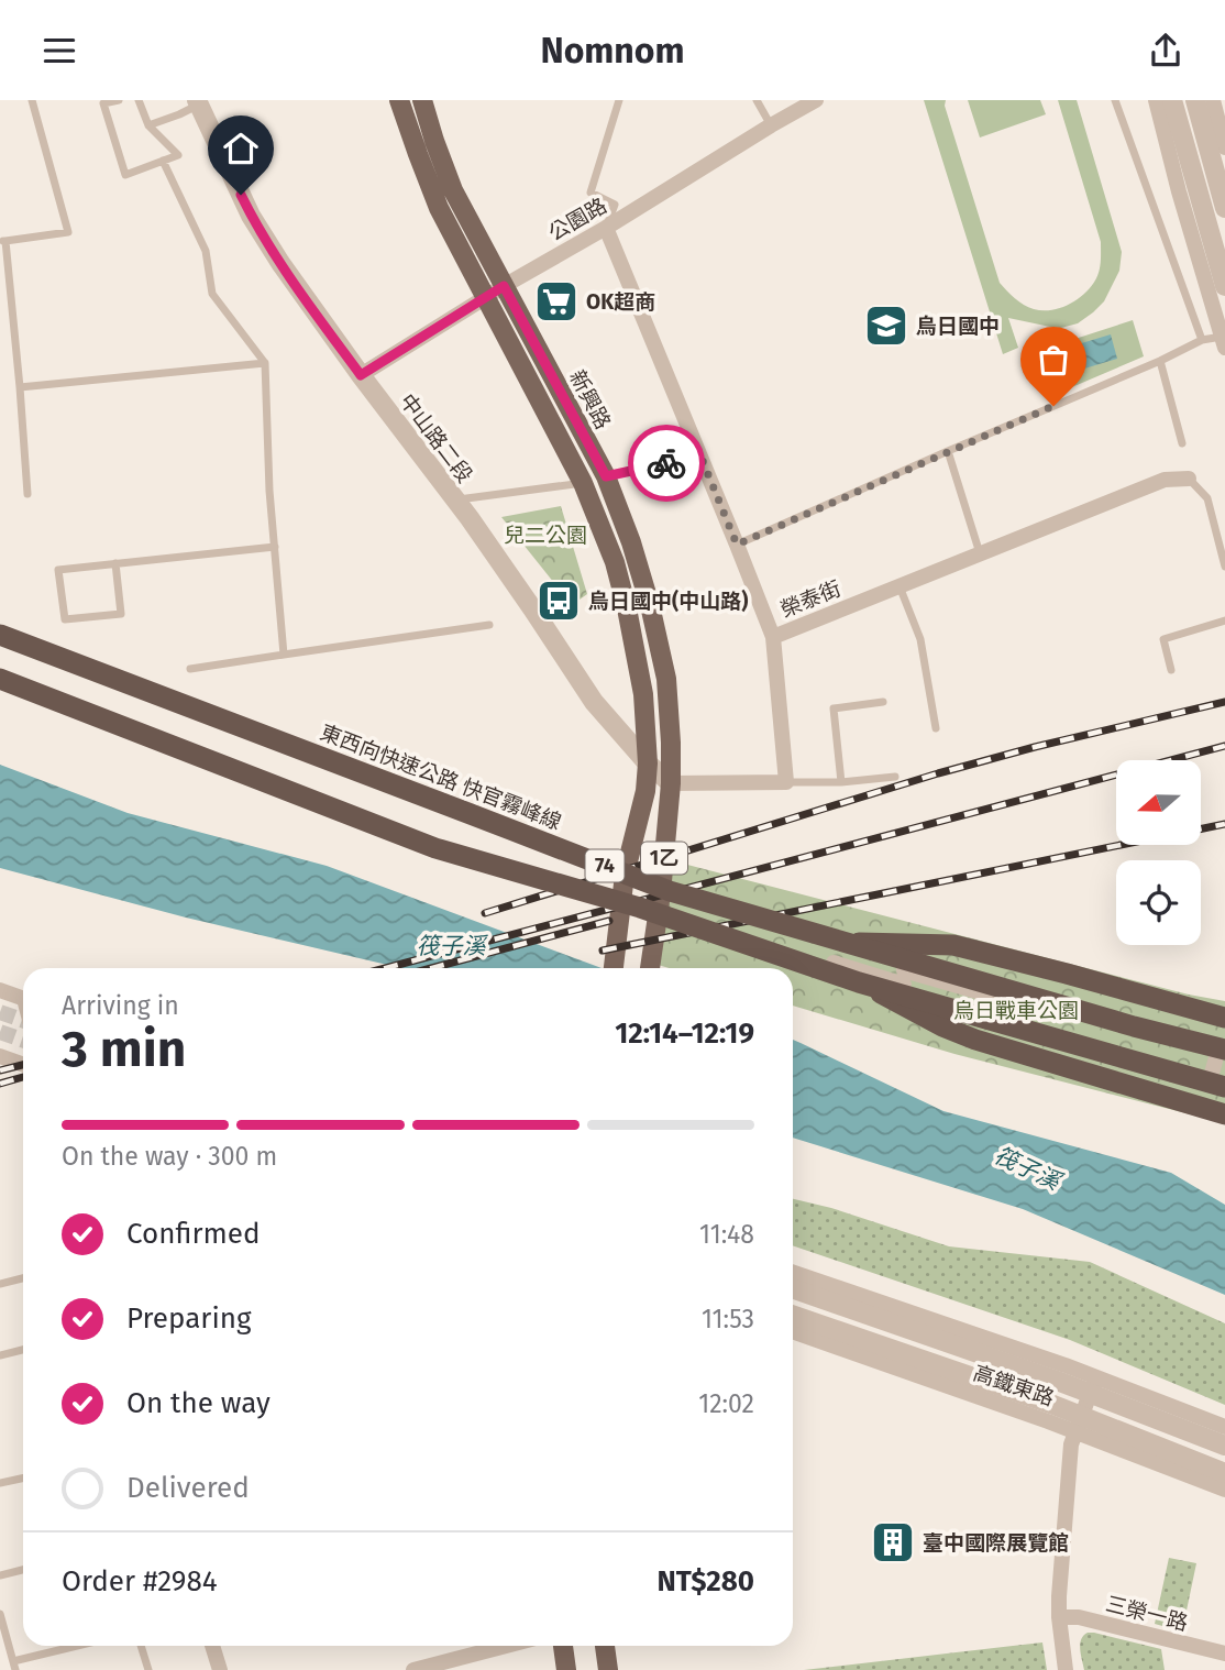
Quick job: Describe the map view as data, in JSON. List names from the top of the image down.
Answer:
{
  "streets": {
    "highway": ["東西向快速公路 快官霧峰線", "74"],
    "main road": ["新興路", "1乙"],
    "street": [
      "公園路",
      "中山路二段",
      "榮泰街",
      "高鐵東路",
      "三榮一路"
    ]
  },
  "crossings": [
    ["公園路", "新興路"],
    ["公園路", "中山路二段"],
    ["公園路", "榮泰街"],
    ["公園路", "1乙"],
    ["新興路", "中山路二段"],
    ["新興路", "1乙"],
    ["中山路二段", "1乙"],
    ["東西向快速公路 快官霧峰線", "74"]
  ],
  "water": ["筏子溪"],
  "parks": ["兒二公園", "烏日戰車公園"],
  "places": {
    "supermarket": ["OK超商"],
    "school or university": ["烏日國中"],
    "bus stop": ["烏日國中(中山路)"],
    "building": ["臺中國際展覽館"]
  },
  "north": "left",
  "page": {
    "header": "Nomnom",
    "heading": ["3 min", "Arriving in", "12:14–12:19"],
    "panel": ["Order #2984", "NT$280"],
    "bar": "On the way · 300 m",
    "list": [
      ["Confirmed", "11:48"],
      ["Preparing", "11:53"],
      ["On the way", "12:02"],
      "Delivered"
    ]
  }
}
